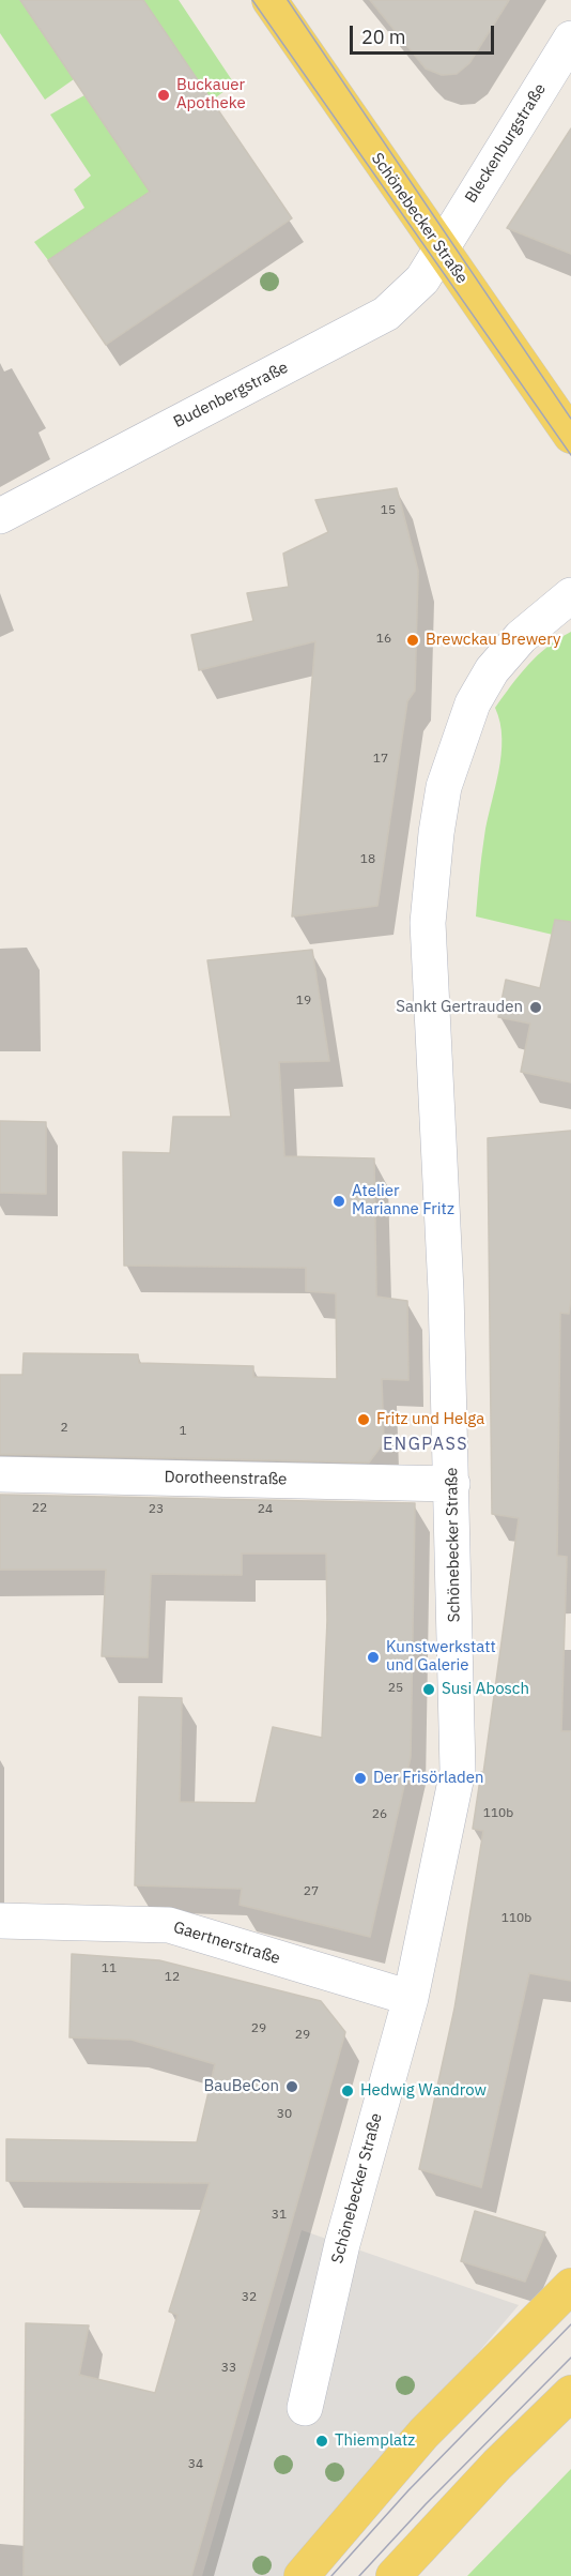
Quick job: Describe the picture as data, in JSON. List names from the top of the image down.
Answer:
{
  "streets": {
    "main road": ["Schönebecker Straße"],
    "street": [
      "Bleckenburgstraße",
      "Budenbergstraße",
      "Dorotheenstraße",
      "Gaertnerstraße"
    ]
  },
  "crossings": [
    ["Bleckenburgstraße", "Schönebecker Straße"],
    ["Bleckenburgstraße", "Budenbergstraße"],
    ["Schönebecker Straße", "Budenbergstraße"],
    ["Schönebecker Straße", "Dorotheenstraße"],
    ["Schönebecker Straße", "Gaertnerstraße"]
  ],
  "districts": ["ENGPASS"],
  "places": [
    "Buckauer Apotheke",
    "Brewckau Brewery",
    "Sankt Gertrauden",
    "Atelier Marianne Fritz",
    "Fritz und Helga",
    "Kunstwerkstatt und Galerie",
    "Susi Abosch",
    "Der Frisörladen",
    "BauBeCon",
    "Hedwig Wandrow",
    "Thiemplatz"
  ],
  "house_numbers": [
    "15",
    "16",
    "17",
    "18",
    "19",
    "2",
    "1",
    "22",
    "23",
    "24",
    "25",
    "110b",
    "26",
    "27",
    "110b",
    "11",
    "12",
    "29",
    "29",
    "30",
    "31",
    "32",
    "33",
    "34"
  ],
  "scale_bar": "20 m"
}
